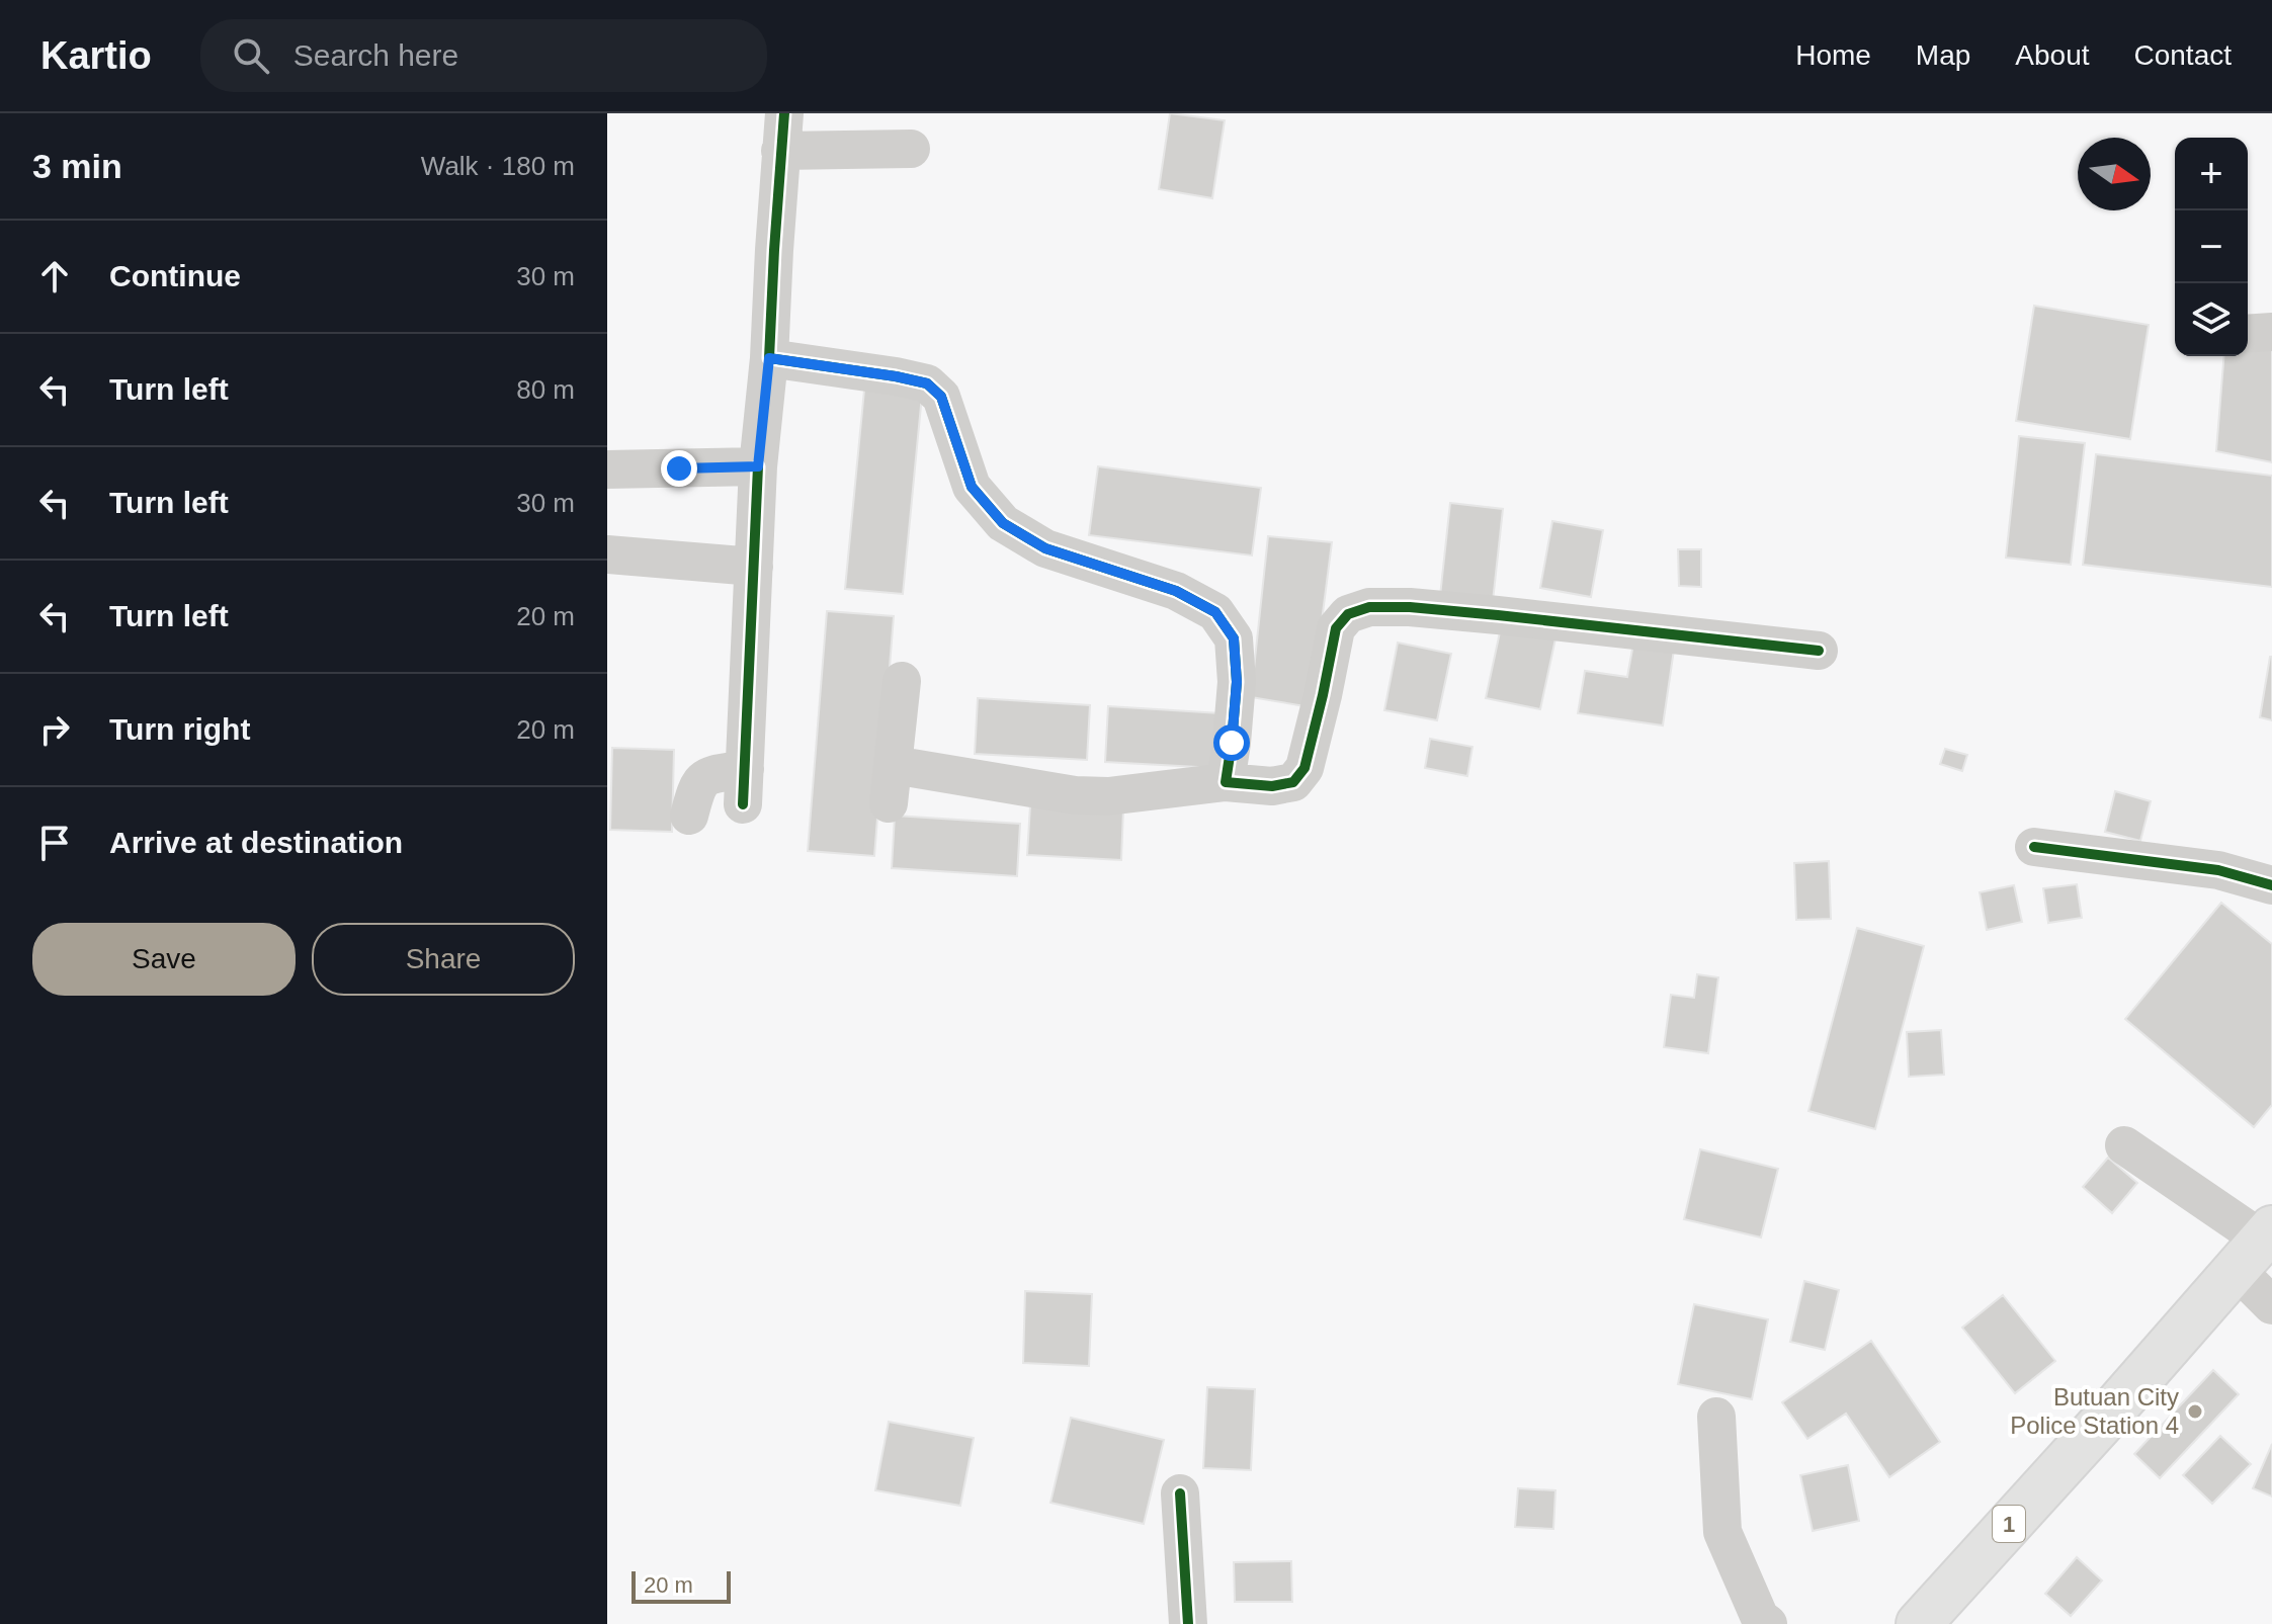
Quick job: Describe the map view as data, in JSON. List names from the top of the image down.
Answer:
{
  "streets": {
    "highway": ["1"]
  },
  "places": ["Butuan City Police Station 4"],
  "scale_bar": "20 m",
  "north": "right",
  "page": {
    "header": "Kartio",
    "search": "Search here",
    "nav": [
      "Home",
      "Map",
      "About",
      "Contact"
    ],
    "heading": ["3 min", "Walk · 180 m"],
    "map_buttons": ["+", "−"],
    "list": [
      ["Continue", "30 m"],
      ["Turn left", "80 m"],
      ["Turn left", "30 m"],
      ["Turn left", "20 m"],
      ["Turn right", "20 m"],
      "Arrive at destination"
    ],
    "buttons": ["Save", "Share"],
    "scale": "20 m"
  }
}
